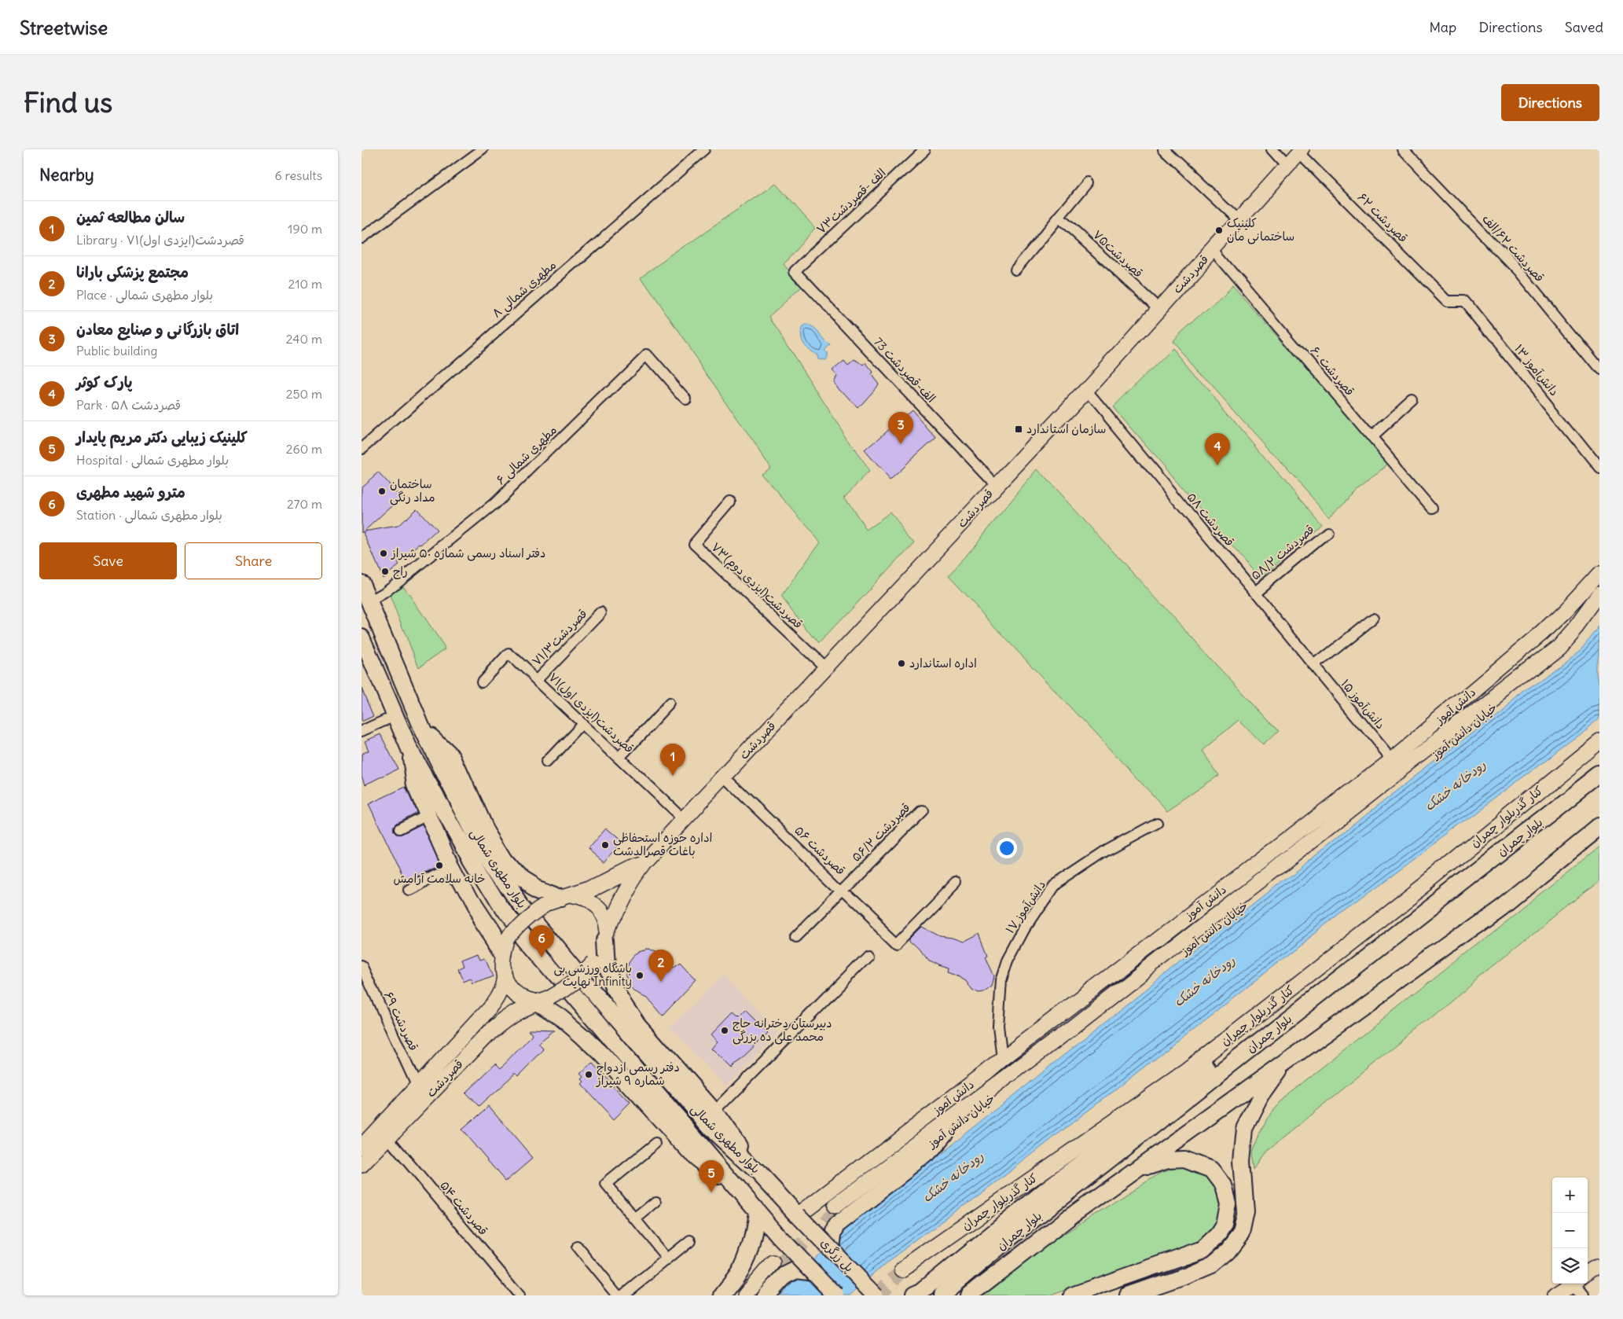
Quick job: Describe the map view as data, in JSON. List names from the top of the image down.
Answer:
{
  "streets": {
    "main road": [
      "قصردشت",
      "دانش آموز",
      "خیابان دانش آموز",
      "کنار گذربلوار چمران",
      "بلوار چمران",
      "بلوار مطهرى شمالى",
      "پل زرگری"
    ],
    "street": [
      "الف -قصردشت۷۳",
      "قصردشت ۶۲",
      "قصردشت ۶۲/الف",
      "قصردشت۷۵",
      "۸ مطهری شمالی",
      "73 الف-قصردشت",
      "دانش‌آموز ۱۳",
      "۶۰ قصردشت",
      "۶ مطهری شمالی",
      "قصردشت ۵۸",
      "۵۸/۲ قصردشت",
      "۷۳قصردشت(ایزدی دوم)",
      "قصردشت۷۱/۳",
      "دانش‌آموز ۱۵",
      "۷۱قصردشت(ایزدی اول)",
      "۵۶/۲ قصردشت",
      "۵۶ قصردشت",
      "دانش‌آموز ۱۷",
      "۶۹ قصردشت",
      "۵۴ قصردشت"
    ]
  },
  "crossings": [
    ["الف -قصردشت۷۳", "73 الف-قصردشت"],
    ["قصردشت ۶۲", "قصردشت"],
    ["قصردشت ۶۲", "دانش‌آموز ۱۳"],
    ["قصردشت۷۵", "قصردشت"],
    ["قصردشت", "73 الف-قصردشت"],
    ["قصردشت", "۶۰ قصردشت"],
    ["قصردشت", "قصردشت ۵۸"],
    ["قصردشت", "۷۳قصردشت(ایزدی دوم)"],
    ["قصردشت", "۷۱قصردشت(ایزدی اول)"],
    ["قصردشت", "۵۶ قصردشت"],
    ["قصردشت", "۶۹ قصردشت"],
    ["قصردشت", "۵۴ قصردشت"],
    ["۶ مطهری شمالی", "بلوار مطهرى شمالى"],
    ["قصردشت ۵۸", "۵۸/۲ قصردشت"],
    ["قصردشت ۵۸", "دانش‌آموز ۱۵"],
    ["قصردشت۷۱/۳", "۷۱قصردشت(ایزدی اول)"],
    ["دانش‌آموز ۱۵", "دانش آموز"],
    ["دانش آموز", "بلوار مطهرى شمالى"],
    ["دانش آموز", "دانش‌آموز ۱۷"],
    ["دانش آموز", "پل زرگری"],
    ["۵۶/۲ قصردشت", "۵۶ قصردشت"],
    ["بلوار مطهرى شمالى", "پل زرگری"]
  ],
  "water": ["رودخانه خشک"],
  "places": {
    "other": [
      "کلینیک ساختمانی مان",
      "ساختمان مداد رنگی",
      "دفتر اسناد رسمی شماره ۵۰ شیراز",
      "راج",
      "اداره استاندارد",
      "اداره حوزه استحفاظی باغات قصرالدشت",
      "خانه سلامت آرامش",
      "باشگاه ورزشی بی نهایت Infinity",
      "دبیرستان دخترانه حاج محمد علی ده بزرگی",
      "دفتر رسمی ازدواج شماره ۹ شیراز"
    ],
    "transit": ["سازمان استاندارد"]
  },
  "page": {
    "header": "Streetwise",
    "nav": ["Map", "Directions", "Saved"],
    "buttons": [
      "Directions",
      ["Save", "Share"]
    ],
    "title": "Find us",
    "heading": ["Nearby", "6 results"],
    "list": [
      {
        "mark": "1",
        "name": "سالن مطالعه ثمین",
        "note": "Library · ۷۱قصردشت(ایزدی اول)",
        "value": "190 m"
      },
      {
        "mark": "2",
        "name": "مجتمع پزشکی بارانا",
        "note": "Place · بلوار مطهرى شمالى",
        "value": "210 m"
      },
      {
        "mark": "3",
        "name": "اتاق بازرگانی و صنایع معادن",
        "note": "Public building",
        "value": "240 m"
      },
      {
        "mark": "4",
        "name": "پارک کوثر",
        "note": "Park · قصردشت ۵۸",
        "value": "250 m"
      },
      {
        "mark": "5",
        "name": "کلینیک زیبایی دکتر مریم پایدار",
        "note": "Hospital · بلوار مطهرى شمالى",
        "value": "260 m"
      },
      {
        "mark": "6",
        "name": "مترو شهید مطهری",
        "note": "Station · بلوار مطهرى شمالى",
        "value": "270 m"
      }
    ],
    "pins": [
      "3",
      "4",
      "1",
      "6",
      "2",
      "5"
    ],
    "map_buttons": ["+", "−"]
  }
}
